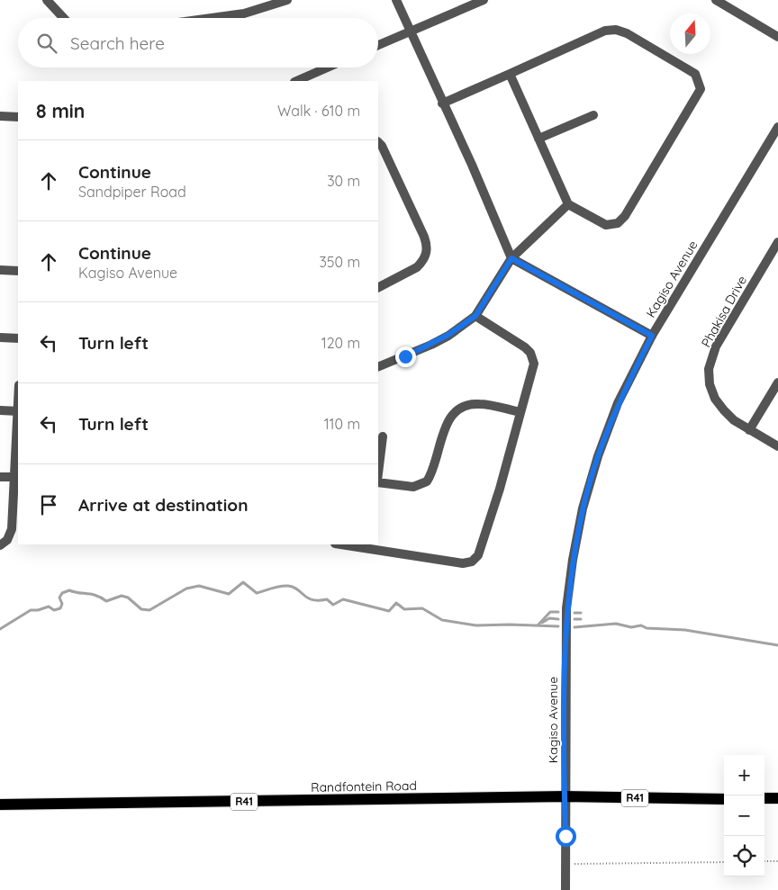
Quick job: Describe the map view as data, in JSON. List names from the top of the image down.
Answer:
{
  "streets": {
    "main road": ["Randfontein Road", "R41"],
    "street": ["Kagiso Avenue", "Phakisa Drive"]
  },
  "crossings": [
    ["Kagiso Avenue", "Randfontein Road"]
  ],
  "north": "top",
  "page": {
    "search": "Search here",
    "heading": ["8 min", "Walk · 610 m"],
    "list": [
      ["Continue", "Sandpiper Road", "30 m"],
      ["Continue", "Kagiso Avenue", "350 m"],
      ["Turn left", "120 m"],
      ["Turn left", "110 m"],
      "Arrive at destination"
    ],
    "map_buttons": ["+", "−"]
  }
}
